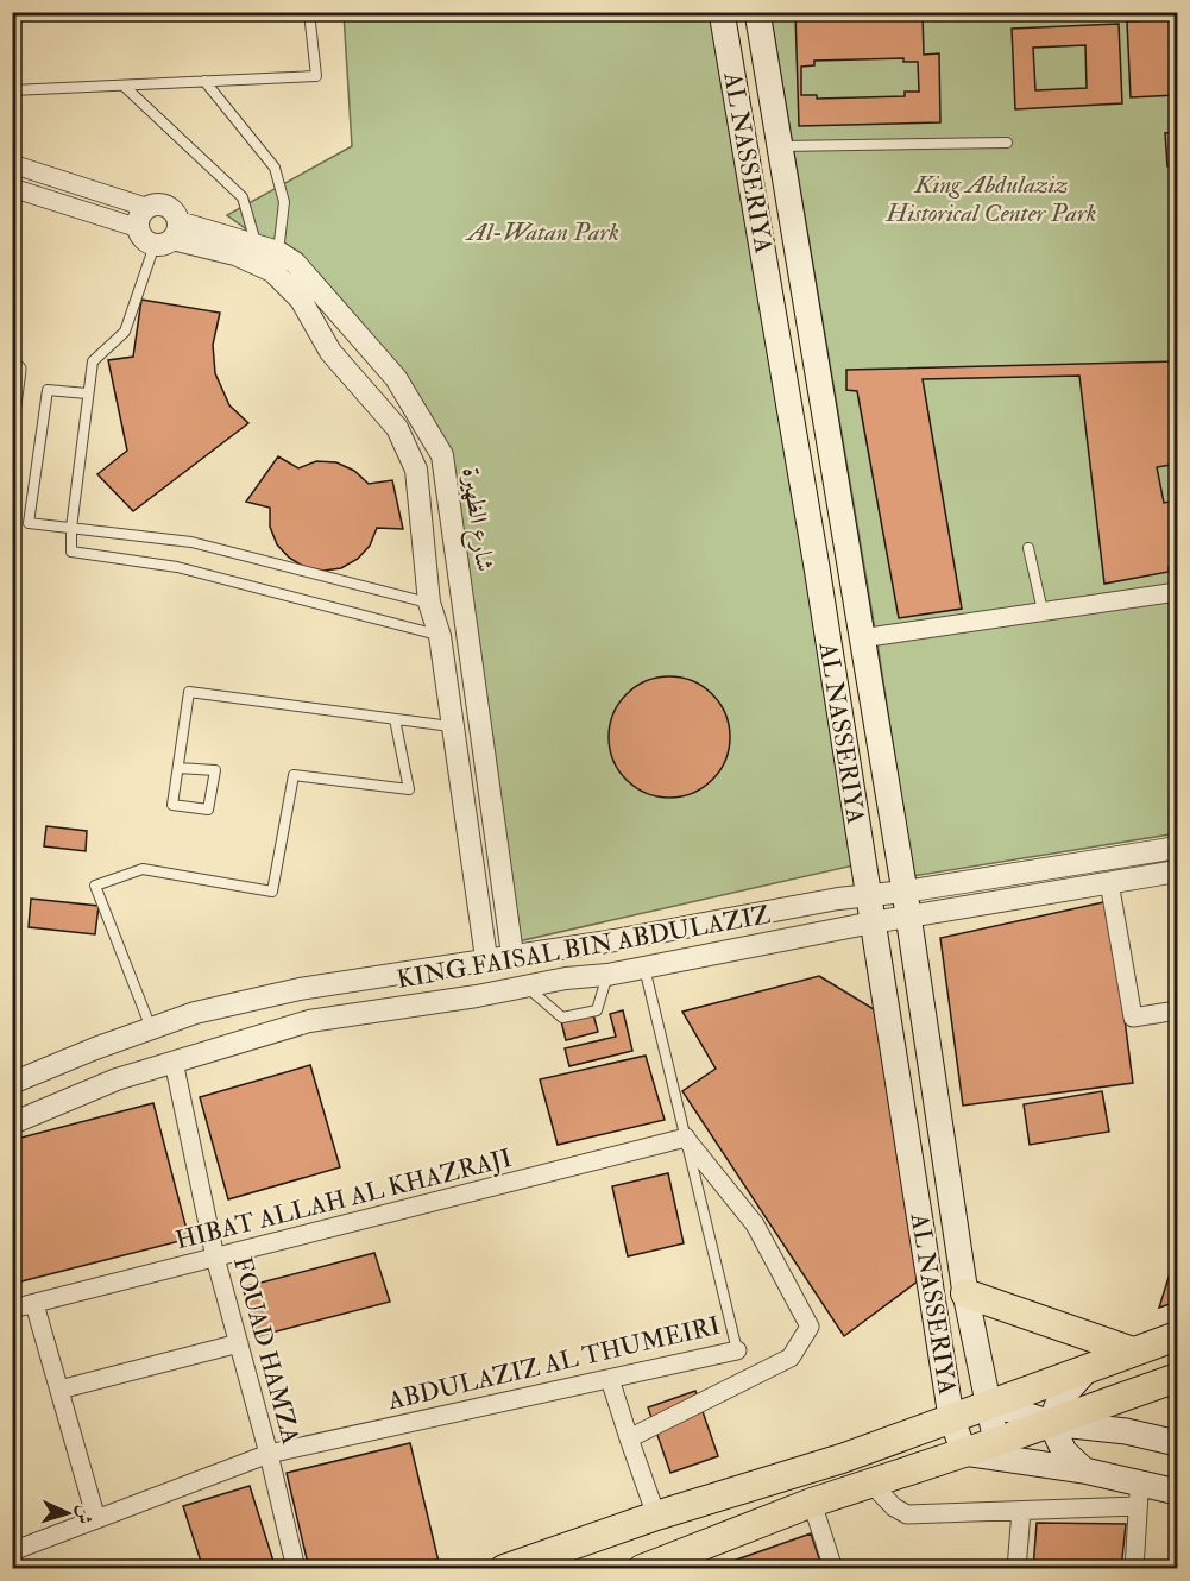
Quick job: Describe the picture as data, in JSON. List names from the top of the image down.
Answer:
{
  "streets": {
    "main road": ["AL NASSERIYA"],
    "street": [
      "شارع الظهيرة",
      "KING FAISAL BIN ABDULAZIZ",
      "HIBAT ALLAH AL KHAZRAJI",
      "FOUAD HAMZA",
      "ABDULAZIZ AL THUMEIRI"
    ]
  },
  "crossings": [
    ["AL NASSERIYA", "KING FAISAL BIN ABDULAZIZ"],
    ["شارع الظهيرة", "KING FAISAL BIN ABDULAZIZ"],
    ["KING FAISAL BIN ABDULAZIZ", "FOUAD HAMZA"],
    ["KING FAISAL BIN ABDULAZIZ", "ABDULAZIZ AL THUMEIRI"],
    ["HIBAT ALLAH AL KHAZRAJI", "FOUAD HAMZA"],
    ["HIBAT ALLAH AL KHAZRAJI", "ABDULAZIZ AL THUMEIRI"],
    ["FOUAD HAMZA", "ABDULAZIZ AL THUMEIRI"]
  ],
  "parks": ["King Abdulaziz Historical Center Park", "Al-Watan Park"],
  "north": "right"
}
